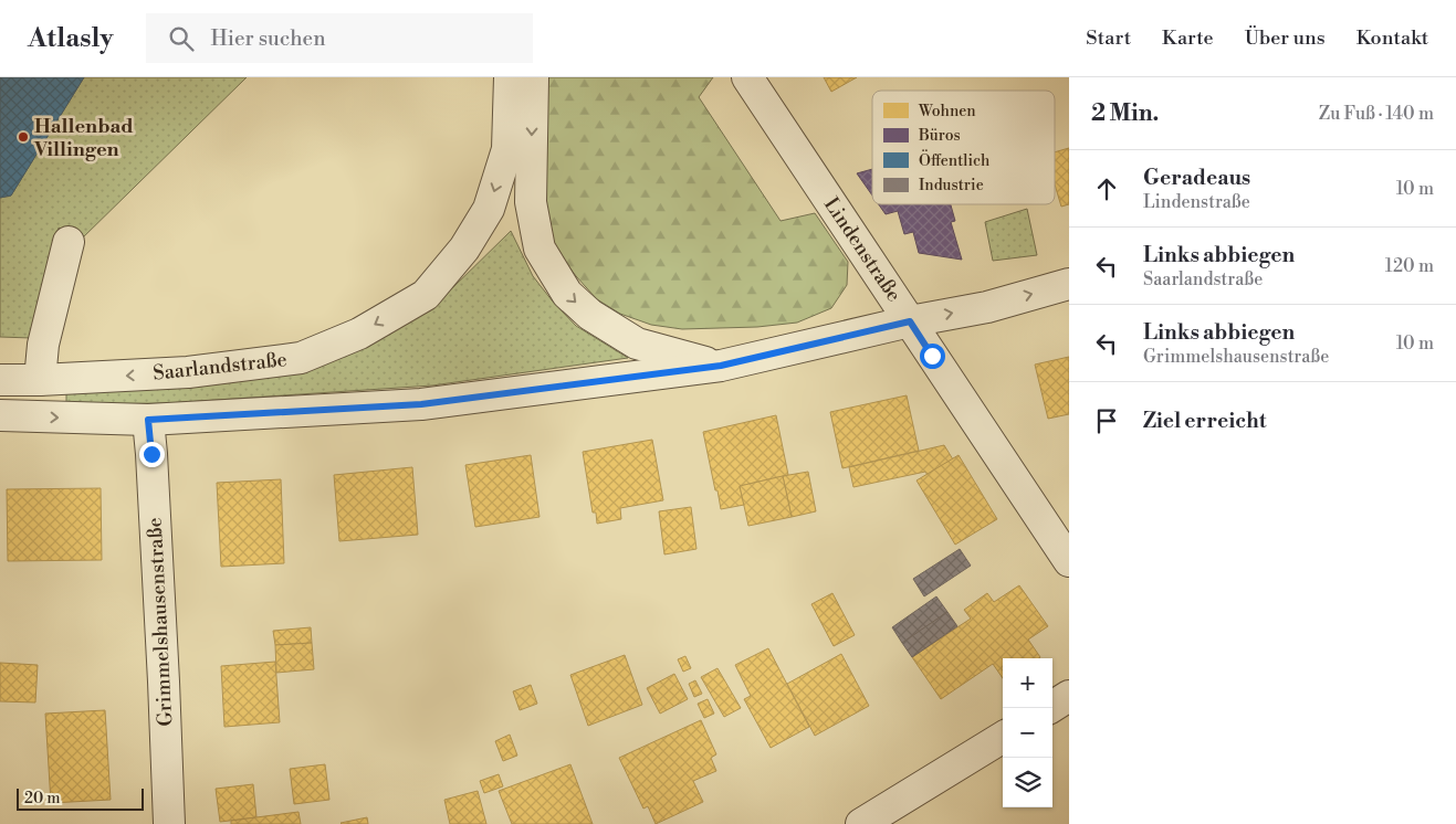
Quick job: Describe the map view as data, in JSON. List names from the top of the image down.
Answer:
{
  "streets": {
    "street": ["Lindenstraße", "Saarlandstraße", "Grimmelshausenstraße"]
  },
  "one_way": ["Saarlandstraße"],
  "places": ["Hallenbad Villingen"],
  "legend": [
    "Wohnen",
    "Büros",
    "Öffentlich",
    "Industrie"
  ],
  "scale_bar": "20 m",
  "page": {
    "header": "Atlasly",
    "search": "Hier suchen",
    "nav": [
      "Start",
      "Karte",
      "Über uns",
      "Kontakt"
    ],
    "heading": ["2 Min.", "Zu Fuß · 140 m"],
    "list": [
      ["Geradeaus", "Lindenstraße", "10 m"],
      ["Links abbiegen", "Saarlandstraße", "120 m"],
      ["Links abbiegen", "Grimmelshausenstraße", "10 m"],
      "Ziel erreicht"
    ],
    "map_buttons": ["+", "−"],
    "scale": "20 m"
  }
}
